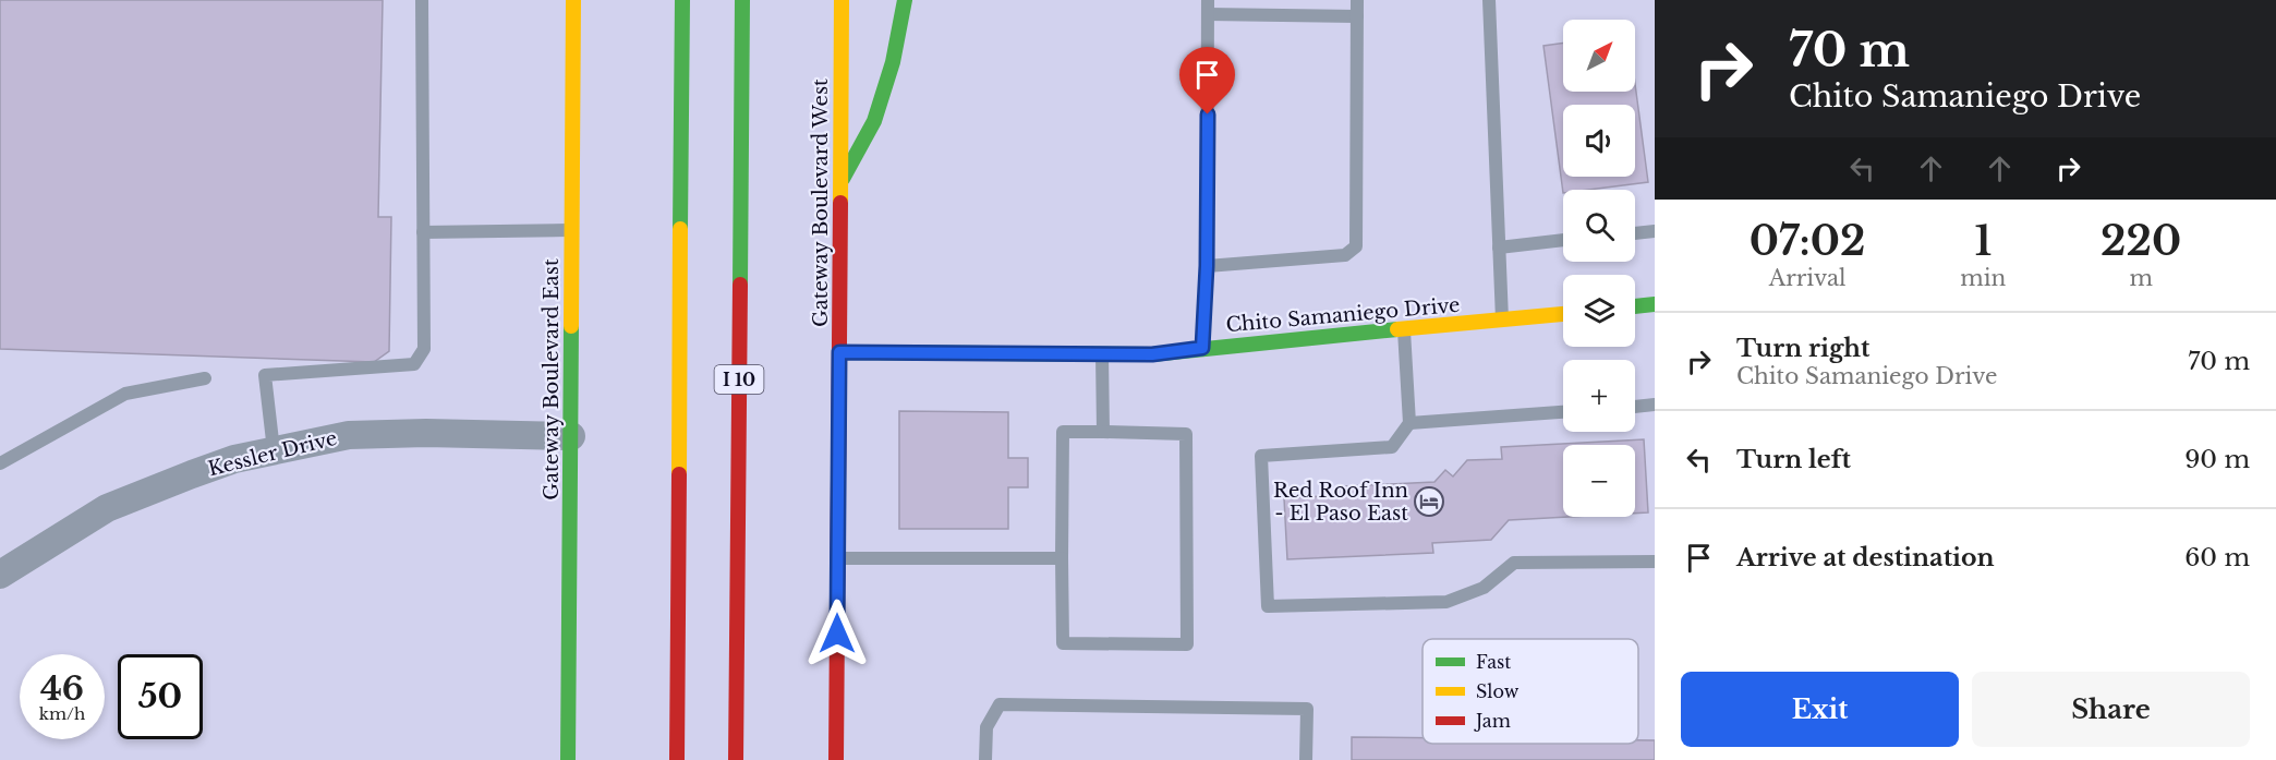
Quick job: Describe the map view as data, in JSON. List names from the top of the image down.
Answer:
{
  "streets": {
    "main road": [
      "Gateway Boulevard West",
      "Chito Samaniego Drive",
      "Gateway Boulevard East",
      "I 10"
    ],
    "street": ["Kessler Drive"]
  },
  "crossings": [
    ["Gateway Boulevard West", "Chito Samaniego Drive"],
    ["Gateway Boulevard East", "Kessler Drive"]
  ],
  "places": {
    "hotel": ["Red Roof Inn - El Paso East"]
  },
  "legend": ["Fast", "Slow", "Jam"],
  "north": "top right",
  "page": {
    "turn": ["70 m", "Chito Samaniego Drive"],
    "map_buttons": ["+", "−"],
    "eta": [
      "07:02",
      "Arrival",
      "1",
      "min",
      "220",
      "m"
    ],
    "list": [
      {
        "name": "Turn right",
        "note": "Chito Samaniego Drive",
        "value": "70 m"
      },
      {
        "name": "Turn left",
        "value": "90 m"
      },
      {
        "name": "Arrive at destination",
        "value": "60 m"
      }
    ],
    "speed": "46 km/h",
    "limit": "50",
    "buttons": ["Exit", "Share"]
  }
}
